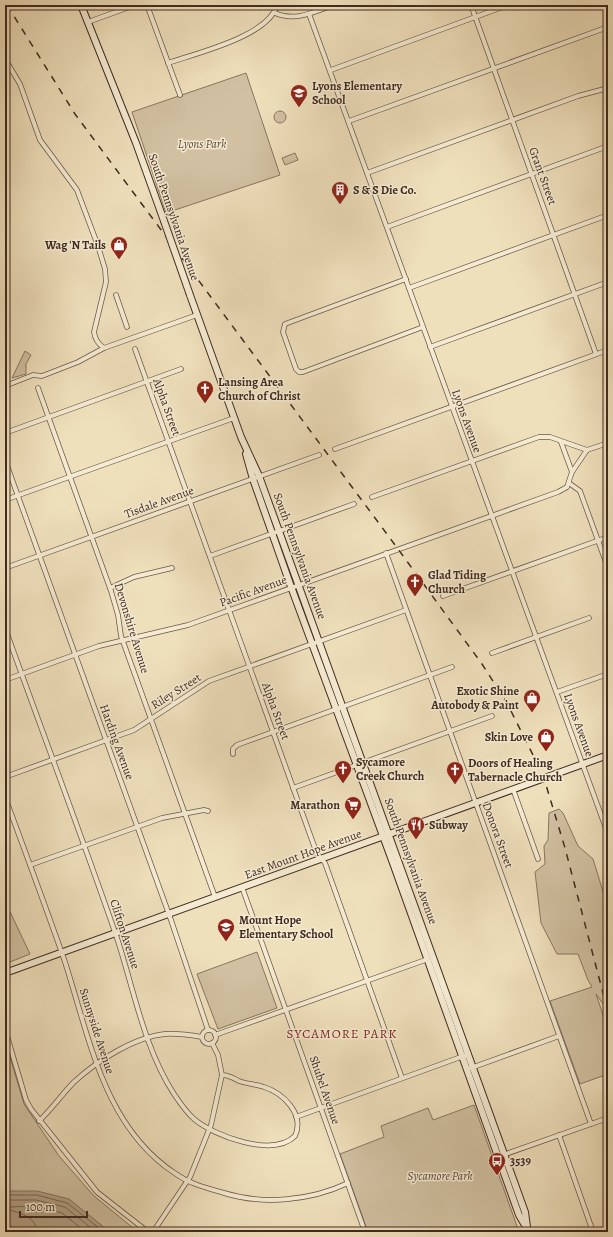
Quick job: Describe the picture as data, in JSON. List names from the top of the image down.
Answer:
{
  "streets": {
    "main road": ["South Pennsylvania Avenue", "East Mount Hope Avenue"],
    "street": [
      "Grant Street",
      "Alpha Street",
      "Lyons Avenue",
      "Tisdale Avenue",
      "Pacific Avenue",
      "Devonshire Avenue",
      "Riley Street",
      "Harding Avenue",
      "Donora Street",
      "Clifton Avenue",
      "Sunnyside Avenue",
      "Shubel Avenue"
    ]
  },
  "crossings": [
    ["South Pennsylvania Avenue", "Tisdale Avenue"],
    ["South Pennsylvania Avenue", "Pacific Avenue"],
    ["South Pennsylvania Avenue", "Riley Street"],
    ["South Pennsylvania Avenue", "East Mount Hope Avenue"],
    ["Alpha Street", "Tisdale Avenue"],
    ["Alpha Street", "Pacific Avenue"],
    ["Alpha Street", "Riley Street"],
    ["Alpha Street", "East Mount Hope Avenue"],
    ["Lyons Avenue", "Pacific Avenue"],
    ["Lyons Avenue", "East Mount Hope Avenue"],
    ["Tisdale Avenue", "Devonshire Avenue"],
    ["Tisdale Avenue", "Harding Avenue"],
    ["Pacific Avenue", "Devonshire Avenue"],
    ["Pacific Avenue", "Harding Avenue"],
    ["Pacific Avenue", "Donora Street"],
    ["Pacific Avenue", "Clifton Avenue"],
    ["Devonshire Avenue", "Riley Street"],
    ["Devonshire Avenue", "East Mount Hope Avenue"],
    ["Riley Street", "Harding Avenue"],
    ["Riley Street", "Donora Street"],
    ["Riley Street", "Clifton Avenue"],
    ["Harding Avenue", "East Mount Hope Avenue"],
    ["Donora Street", "East Mount Hope Avenue"],
    ["East Mount Hope Avenue", "Clifton Avenue"],
    ["East Mount Hope Avenue", "Sunnyside Avenue"],
    ["East Mount Hope Avenue", "Shubel Avenue"],
    ["Sunnyside Avenue", "Shubel Avenue"]
  ],
  "districts": ["SYCAMORE PARK"],
  "parks": ["Lyons Park", "Sycamore Park"],
  "places": {
    "school or university": ["Lyons Elementary School", "Mount Hope Elementary School"],
    "building": ["S & S Die Co."],
    "shop": ["Wag 'N Tails", "Exotic Shine Autobody & Paint", "Skin Love"],
    "church": [
      "Lansing Area Church of Christ",
      "Glad Tiding Church",
      "Sycamore Creek Church",
      "Doors of Healing Tabernacle Church"
    ],
    "supermarket": ["Marathon"],
    "restaurant": ["Subway"],
    "bus stop": ["3539"]
  },
  "scale_bar": "100 m"
}
